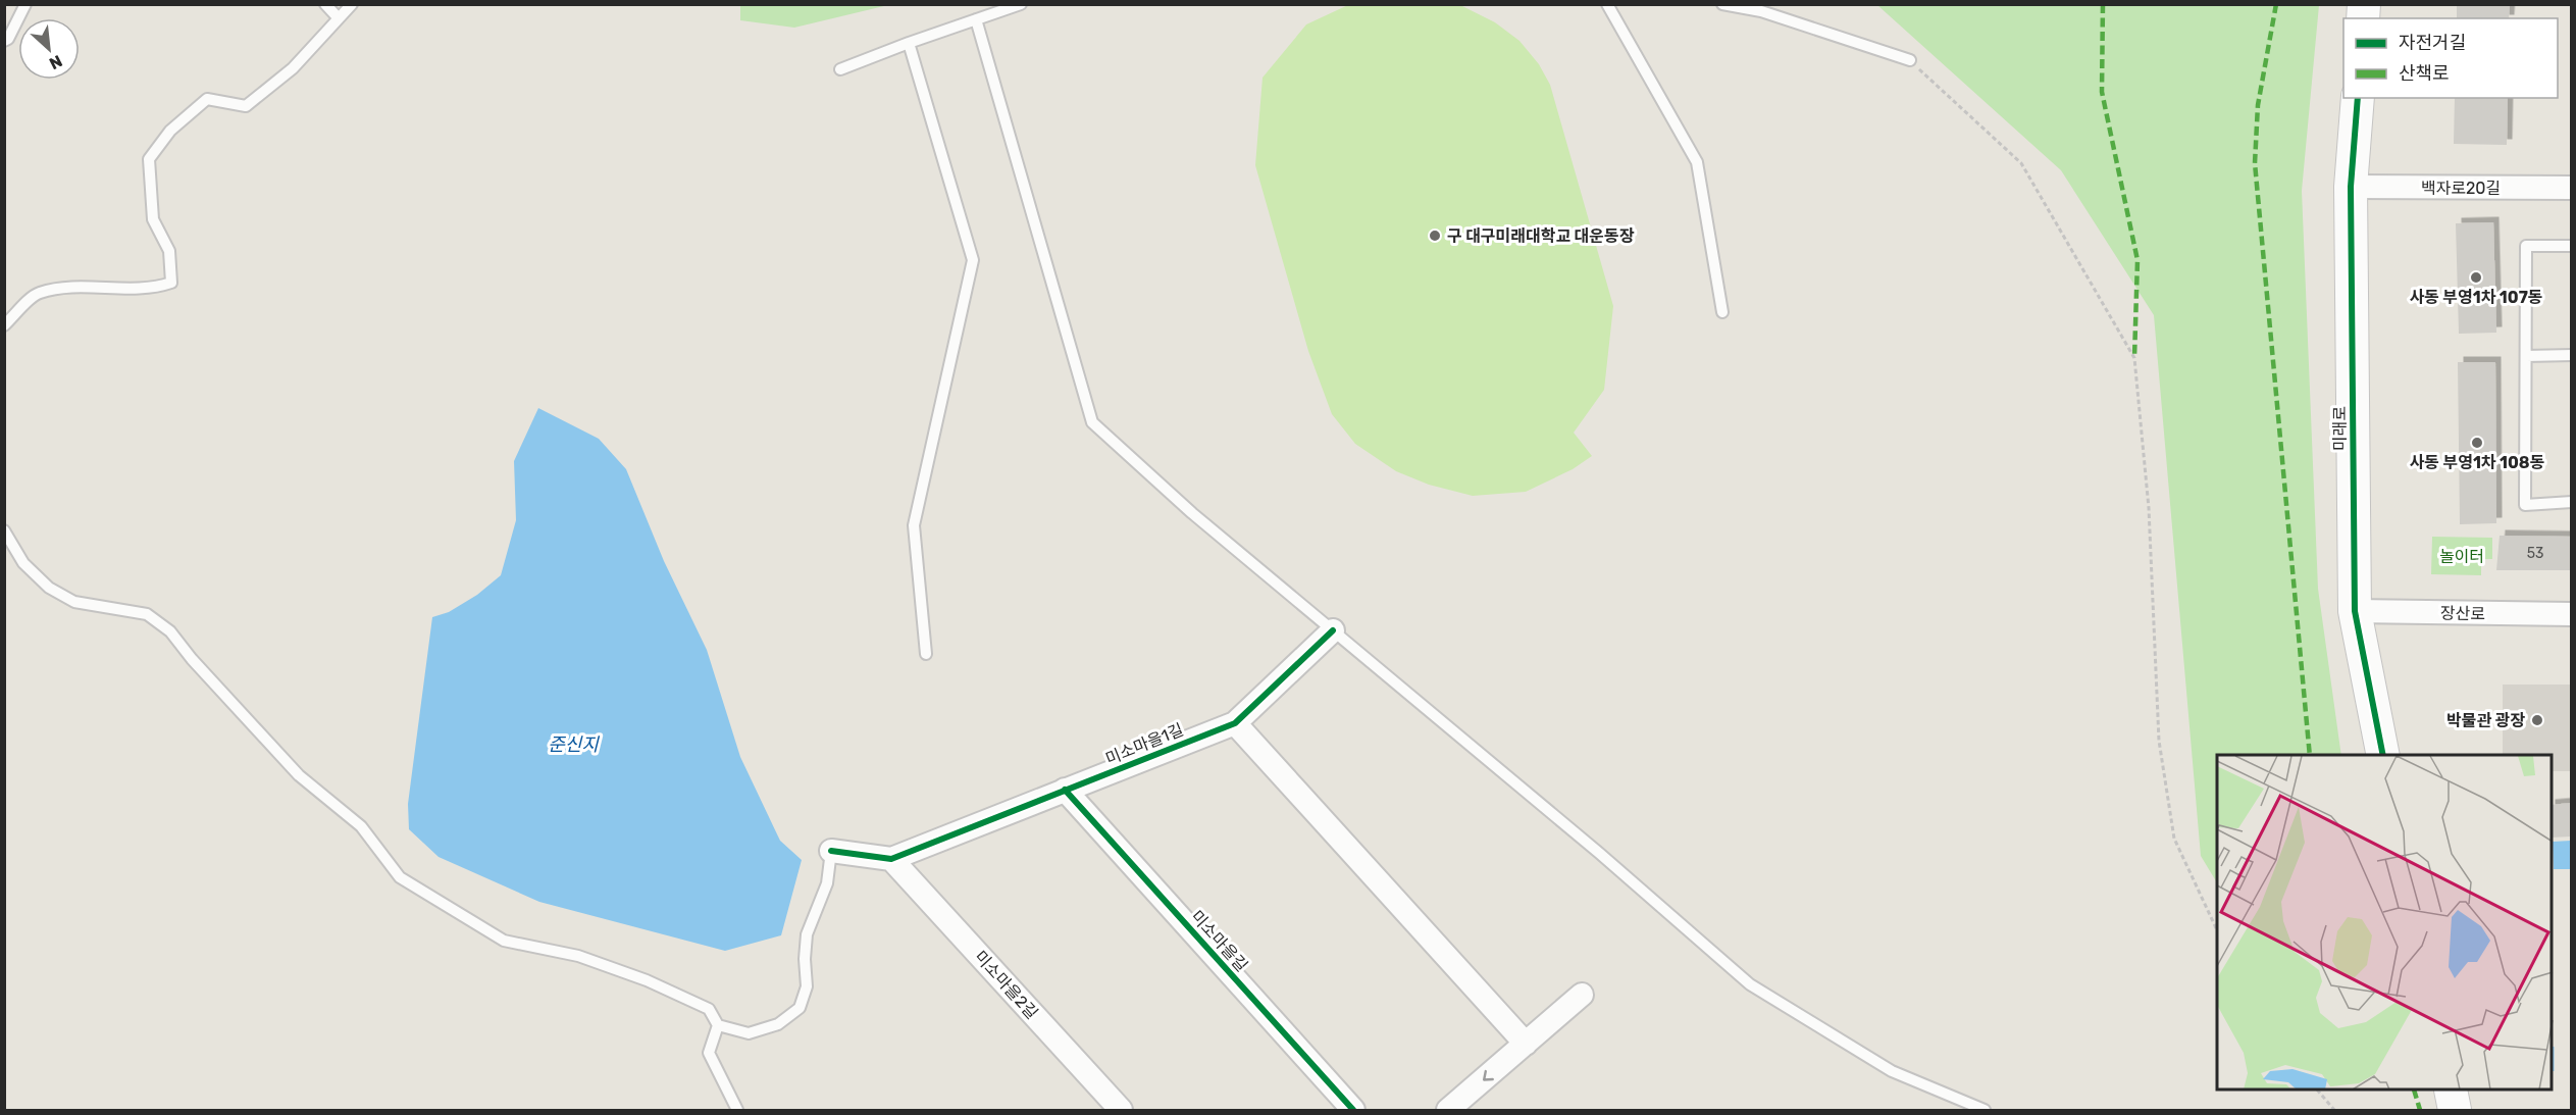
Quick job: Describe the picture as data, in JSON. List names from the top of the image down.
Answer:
{
  "streets": {
    "street": [
      "백자로20길",
      "미래로",
      "장산로",
      "미소마을1길",
      "미소마을길",
      "미소마을2길"
    ]
  },
  "crossings": [
    ["백자로20길", "미래로"],
    ["미래로", "장산로"],
    ["미소마을1길", "미소마을길"],
    ["미소마을1길", "미소마을2길"]
  ],
  "water": ["준신지"],
  "parks": ["놀이터"],
  "places": [
    "구 대구미래대학교 대운동장",
    "사동 부영1차 107동",
    "사동 부영1차 108동",
    "박물관 광장"
  ],
  "house_numbers": ["53"],
  "legend": ["자전거길", "산책로"],
  "north": "bottom right"
}
